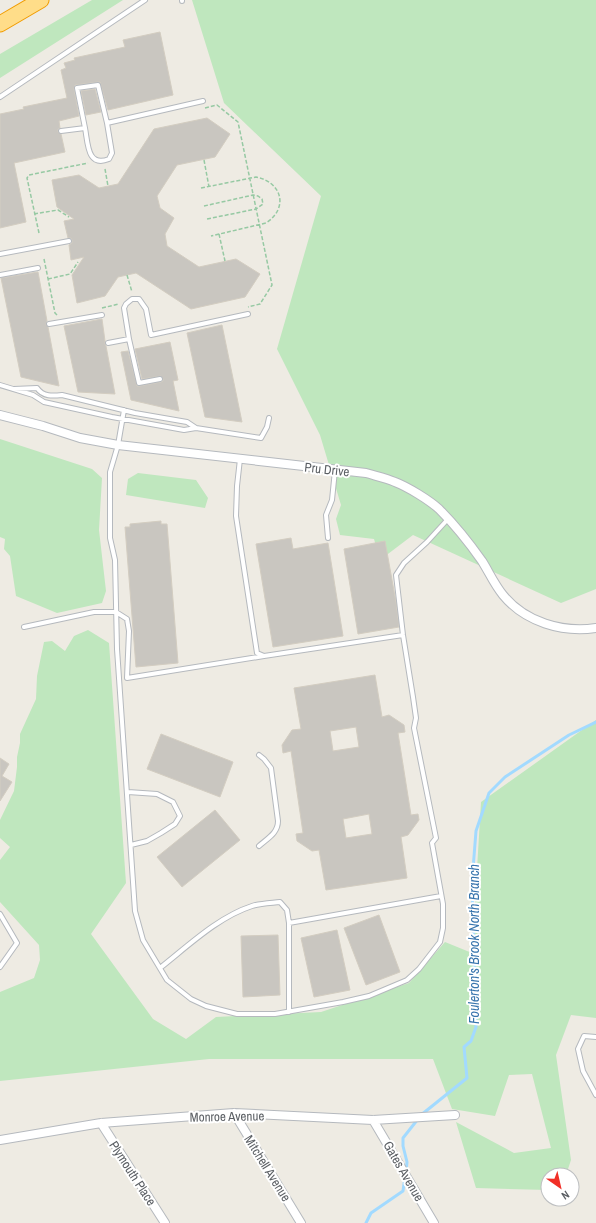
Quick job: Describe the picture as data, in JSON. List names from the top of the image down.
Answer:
{
  "streets": {
    "street": [
      "Pru Drive",
      "Monroe Avenue",
      "Mitchell Avenue",
      "Gates Avenue",
      "Plymouth Place"
    ]
  },
  "crossings": [
    ["Monroe Avenue", "Mitchell Avenue"],
    ["Monroe Avenue", "Gates Avenue"],
    ["Monroe Avenue", "Plymouth Place"]
  ],
  "water": ["Foulerton's Brook North Branch"],
  "north": "bottom right"
}
